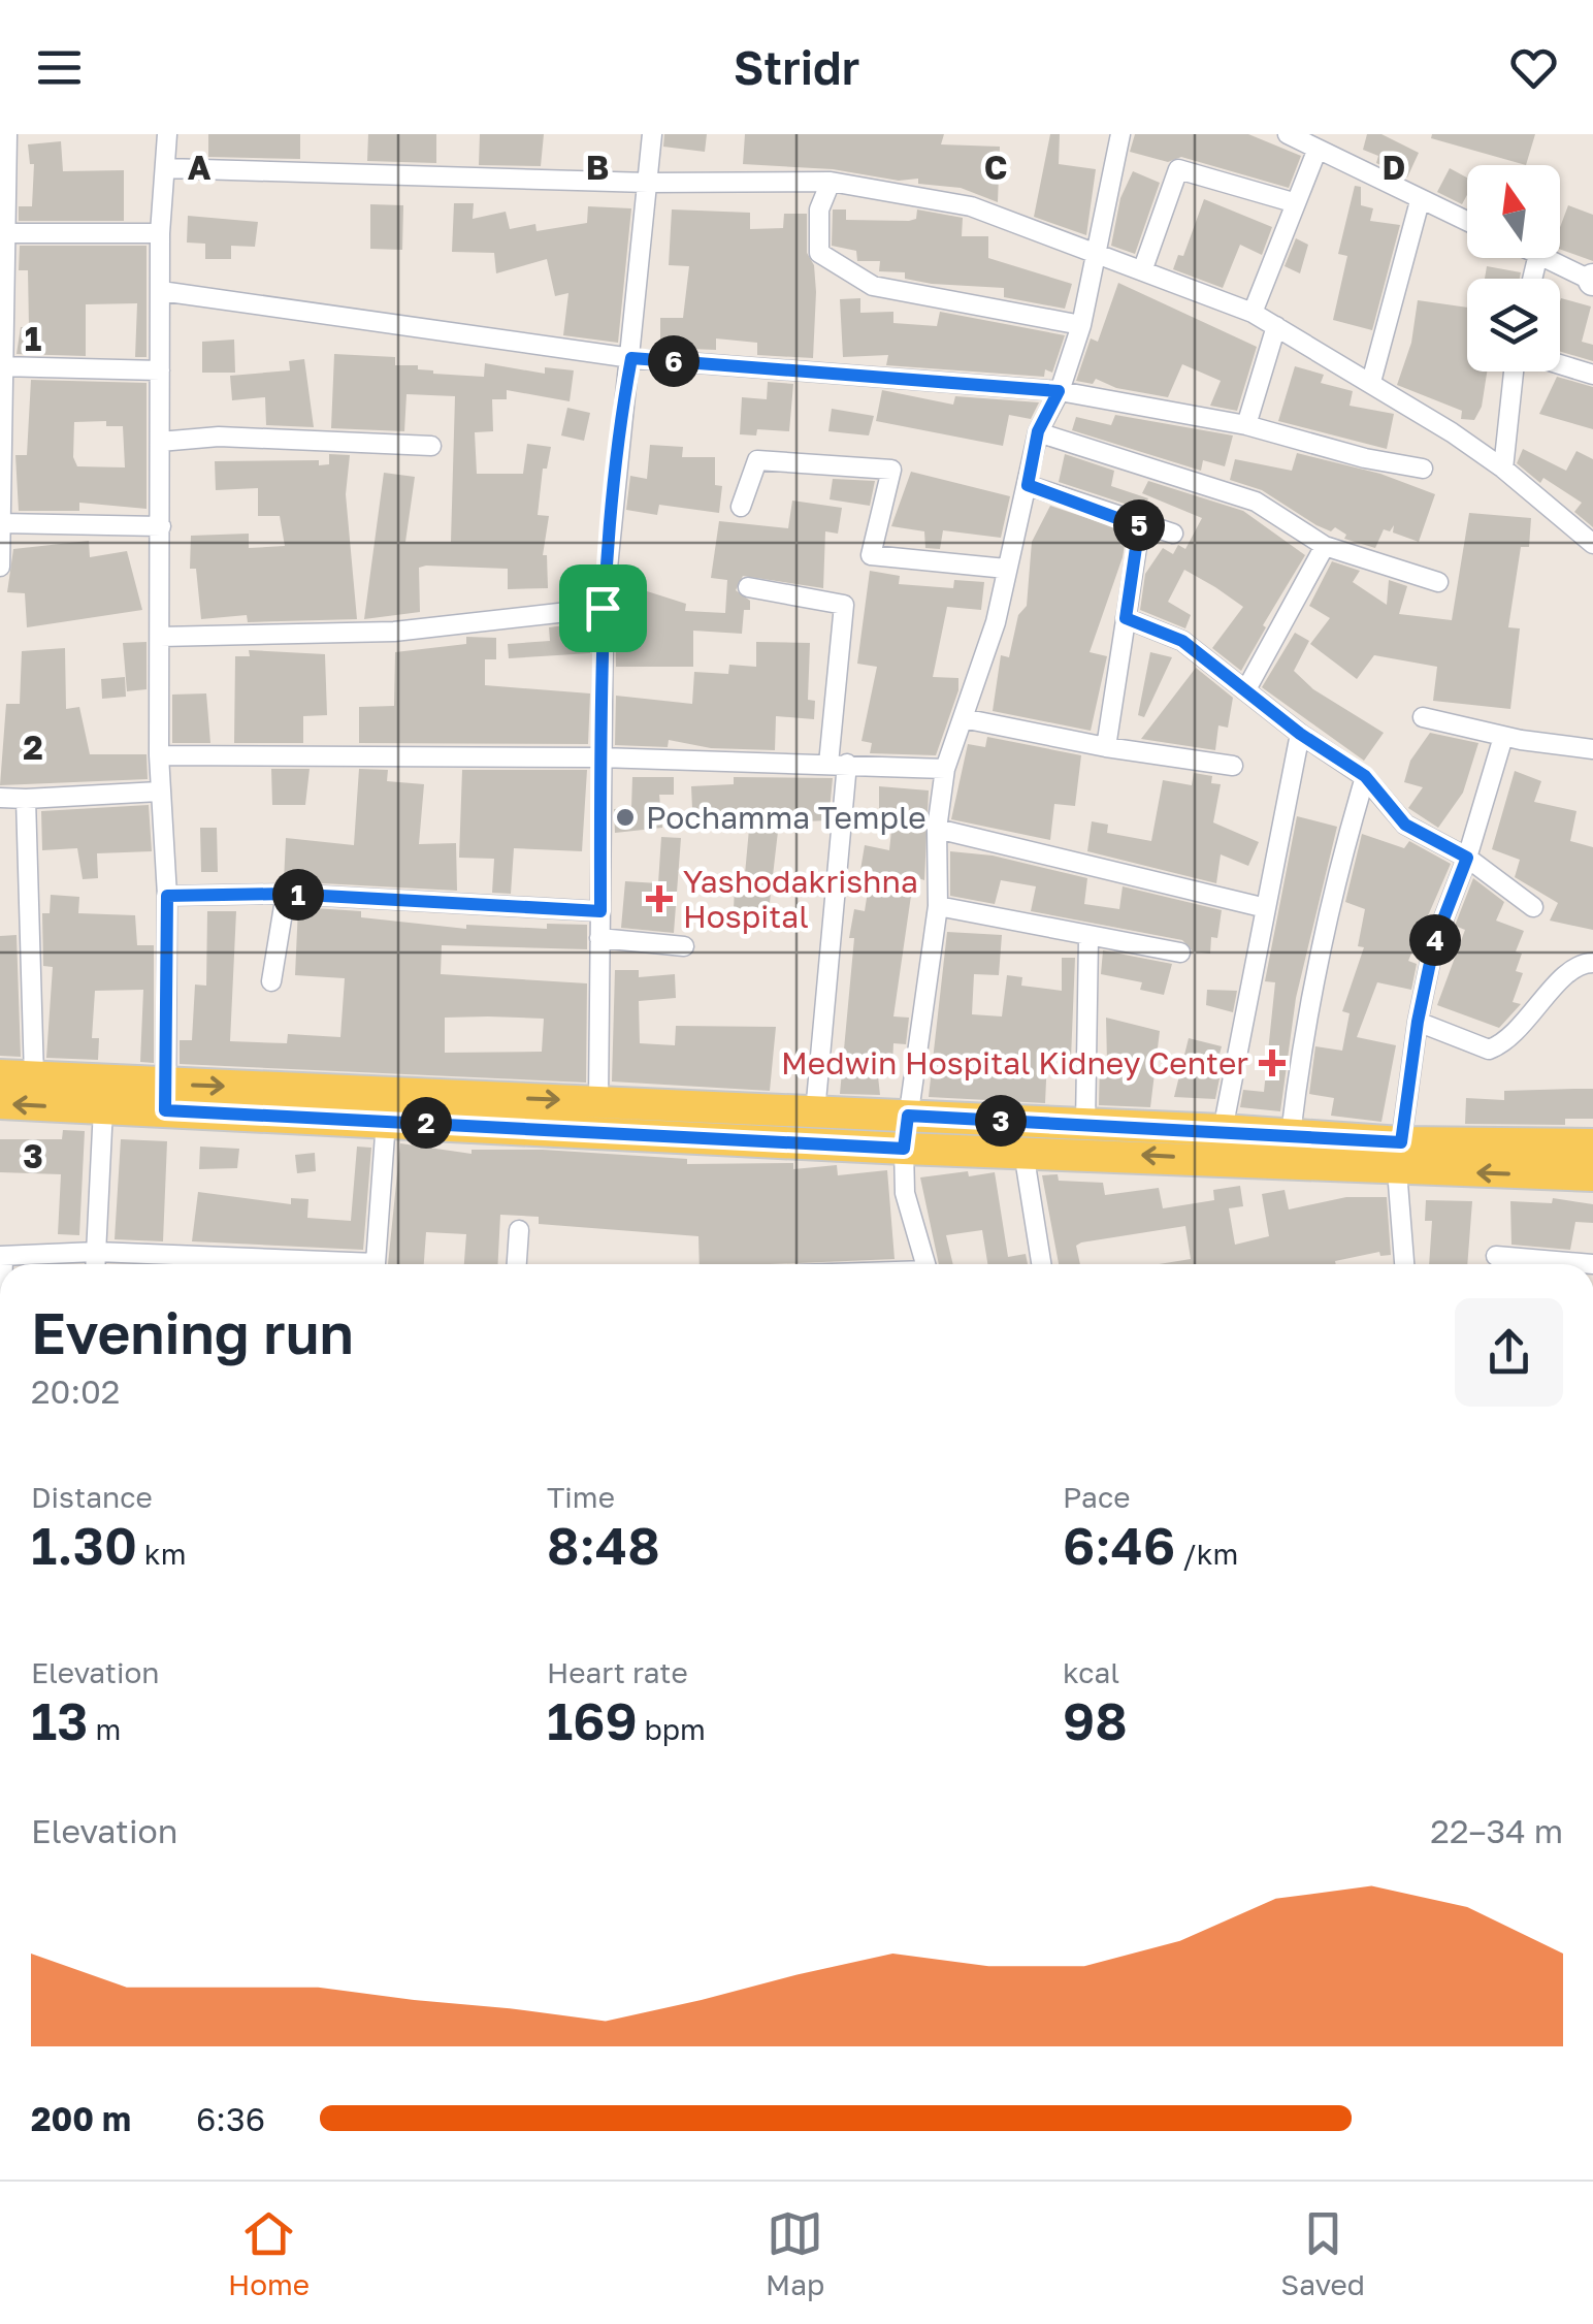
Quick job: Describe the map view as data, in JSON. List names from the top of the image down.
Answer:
{
  "places": {
    "other": ["Pochamma Temple"],
    "health": ["Yashodakrishna Hospital", "Medwin Hospital Kidney Center"]
  },
  "north": "top",
  "page": {
    "header": "Stridr",
    "pins": [
      "6",
      "5",
      "1",
      "4",
      "3",
      "2"
    ],
    "heading": ["Evening run", "20:02"],
    "stats": [
      ["Distance", "1.30 km"],
      ["Time", "8:48"],
      ["Pace", "6:46 /km"],
      ["Elevation", "13 m"],
      ["Heart rate", "169 bpm"],
      ["kcal", "98"]
    ],
    "chart": ["Elevation", "22–34 m"],
    "list": [
      {
        "name": "200 m",
        "note": "6:36"
      }
    ],
    "tabs": ["Home", "Map", "Saved"]
  },
  "grid": {
    "columns": [
      "A",
      "B",
      "C",
      "D"
    ],
    "rows": ["1", "2", "3"]
  }
}
